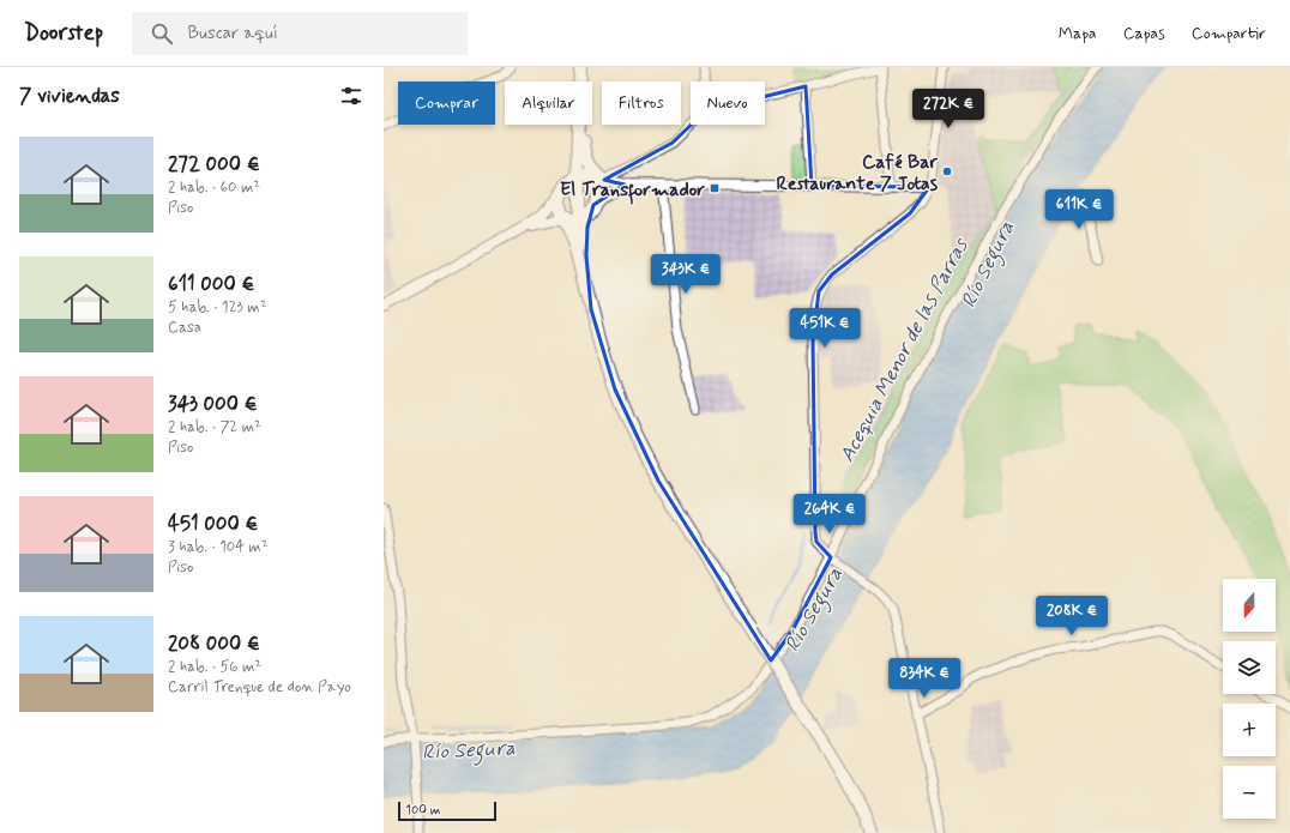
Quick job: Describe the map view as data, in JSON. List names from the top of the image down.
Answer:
{
  "water": ["Río Segura", "Acequia Menor de las Parras"],
  "places": {
    "other": ["Café Bar Restaurante 7 Jotas"],
    "transit": ["El Transformador"]
  },
  "scale_bar": "100 m",
  "north": "bottom",
  "page": {
    "header": "Doorstep",
    "search": "Buscar aquí",
    "nav": ["Mapa", "Capas", "Compartir"],
    "heading": "7 viviendas",
    "chip": [
      "Comprar",
      "Alquilar",
      "Filtros",
      "Nuevo"
    ],
    "price": [
      "272K €",
      "611K €",
      "343K €",
      "451K €",
      "264K €",
      "208K €",
      "834K €"
    ],
    "list": [
      {
        "name": "272 000 €",
        "note": "2 hab. · 60 m² · Piso"
      },
      {
        "name": "611 000 €",
        "note": "5 hab. · 123 m² · Casa"
      },
      {
        "name": "343 000 €",
        "note": "2 hab. · 72 m² · Piso"
      },
      {
        "name": "451 000 €",
        "note": "3 hab. · 104 m² · Piso"
      },
      {
        "name": "208 000 €",
        "note": "2 hab. · 56 m² · Carril Trenque de don Payo"
      }
    ],
    "map_buttons": ["+", "−"],
    "scale": "100 m"
  }
}
